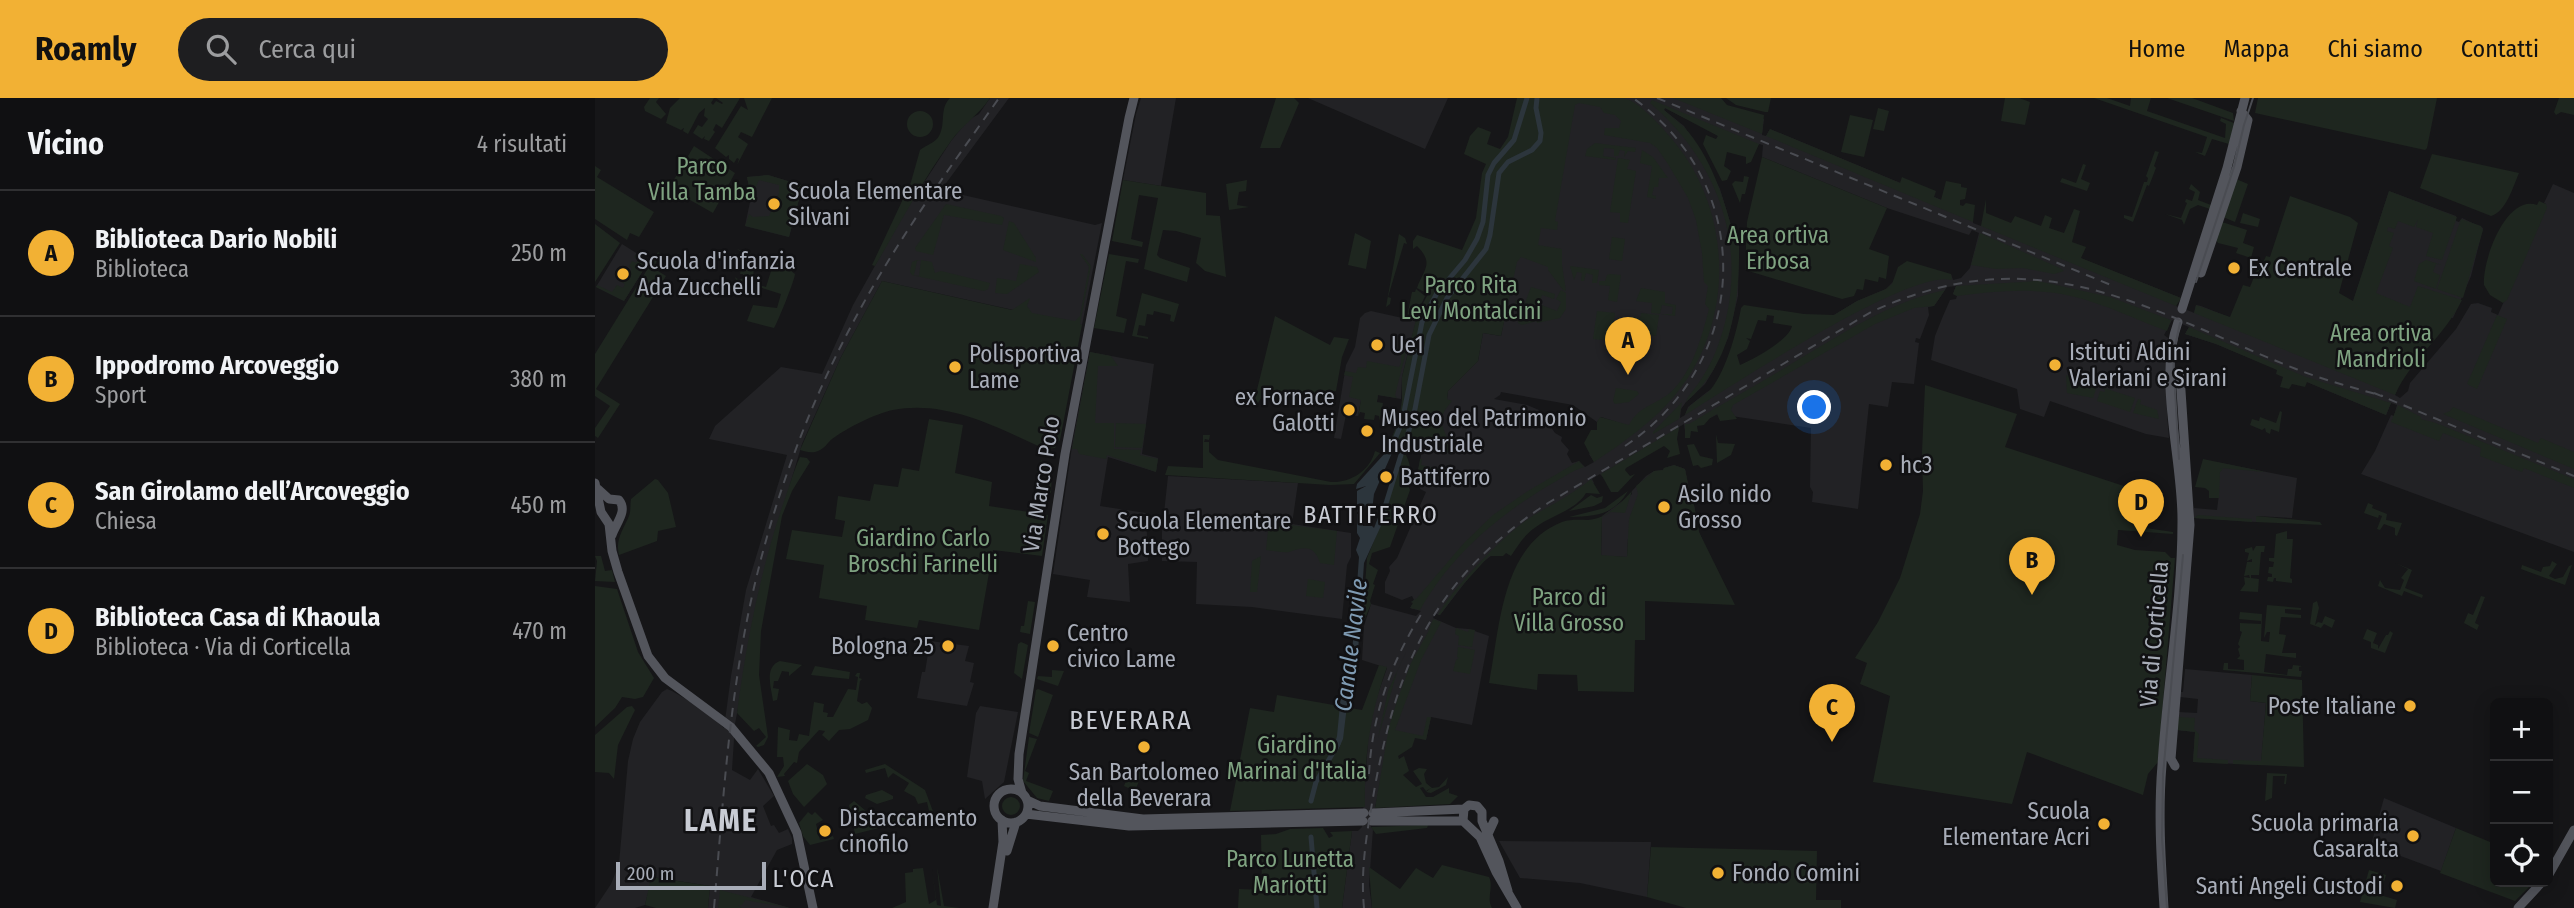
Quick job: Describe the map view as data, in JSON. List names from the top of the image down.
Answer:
{
  "streets": {
    "main road": ["Via Marco Polo", "Via di Corticella"]
  },
  "districts": [
    "BATTIFERRO",
    "BEVERARA",
    "LAME",
    "L'OCA"
  ],
  "water": ["Canale Navile"],
  "parks": [
    "Parco Villa Tamba",
    "Area ortiva Erbosa",
    "Parco Rita Levi Montalcini",
    "Area ortiva Mandrioli",
    "Giardino Carlo Broschi Farinelli",
    "Parco di Villa Grosso",
    "Giardino Marinai d'Italia",
    "Parco Lunetta Mariotti"
  ],
  "places": [
    "Scuola Elementare Silvani",
    "Ex Centrale",
    "Scuola d'infanzia Ada Zucchelli",
    "Ue1",
    "Istituti Aldini Valeriani e Sirani",
    "Polisportiva Lame",
    "ex Fornace Galotti",
    "Museo del Patrimonio Industriale",
    "hc3",
    "Battiferro",
    "Asilo nido Grosso",
    "Scuola Elementare Bottego",
    "Bologna 25",
    "Centro civico Lame",
    "Poste Italiane",
    "San Bartolomeo della Beverara",
    "Scuola Elementare Acri",
    "Distaccamento cinofilo",
    "Scuola primaria Casaralta",
    "Fondo Comini",
    "Santi Angeli Custodi"
  ],
  "scale_bar": "200 m",
  "page": {
    "header": "Roamly",
    "search": "Cerca qui",
    "nav": [
      "Home",
      "Mappa",
      "Chi siamo",
      "Contatti"
    ],
    "heading": ["Vicino", "4 risultati"],
    "list": [
      {
        "mark": "A",
        "name": "Biblioteca Dario Nobili",
        "note": "Biblioteca",
        "value": "250 m"
      },
      {
        "mark": "B",
        "name": "Ippodromo Arcoveggio",
        "note": "Sport",
        "value": "380 m"
      },
      {
        "mark": "C",
        "name": "San Girolamo dell’Arcoveggio",
        "note": "Chiesa",
        "value": "450 m"
      },
      {
        "mark": "D",
        "name": "Biblioteca Casa di Khaoula",
        "note": "Biblioteca · Via di Corticella",
        "value": "470 m"
      }
    ],
    "pins": [
      "A",
      "D",
      "B",
      "C"
    ],
    "map_buttons": ["+", "−"],
    "scale": "200 m"
  }
}
